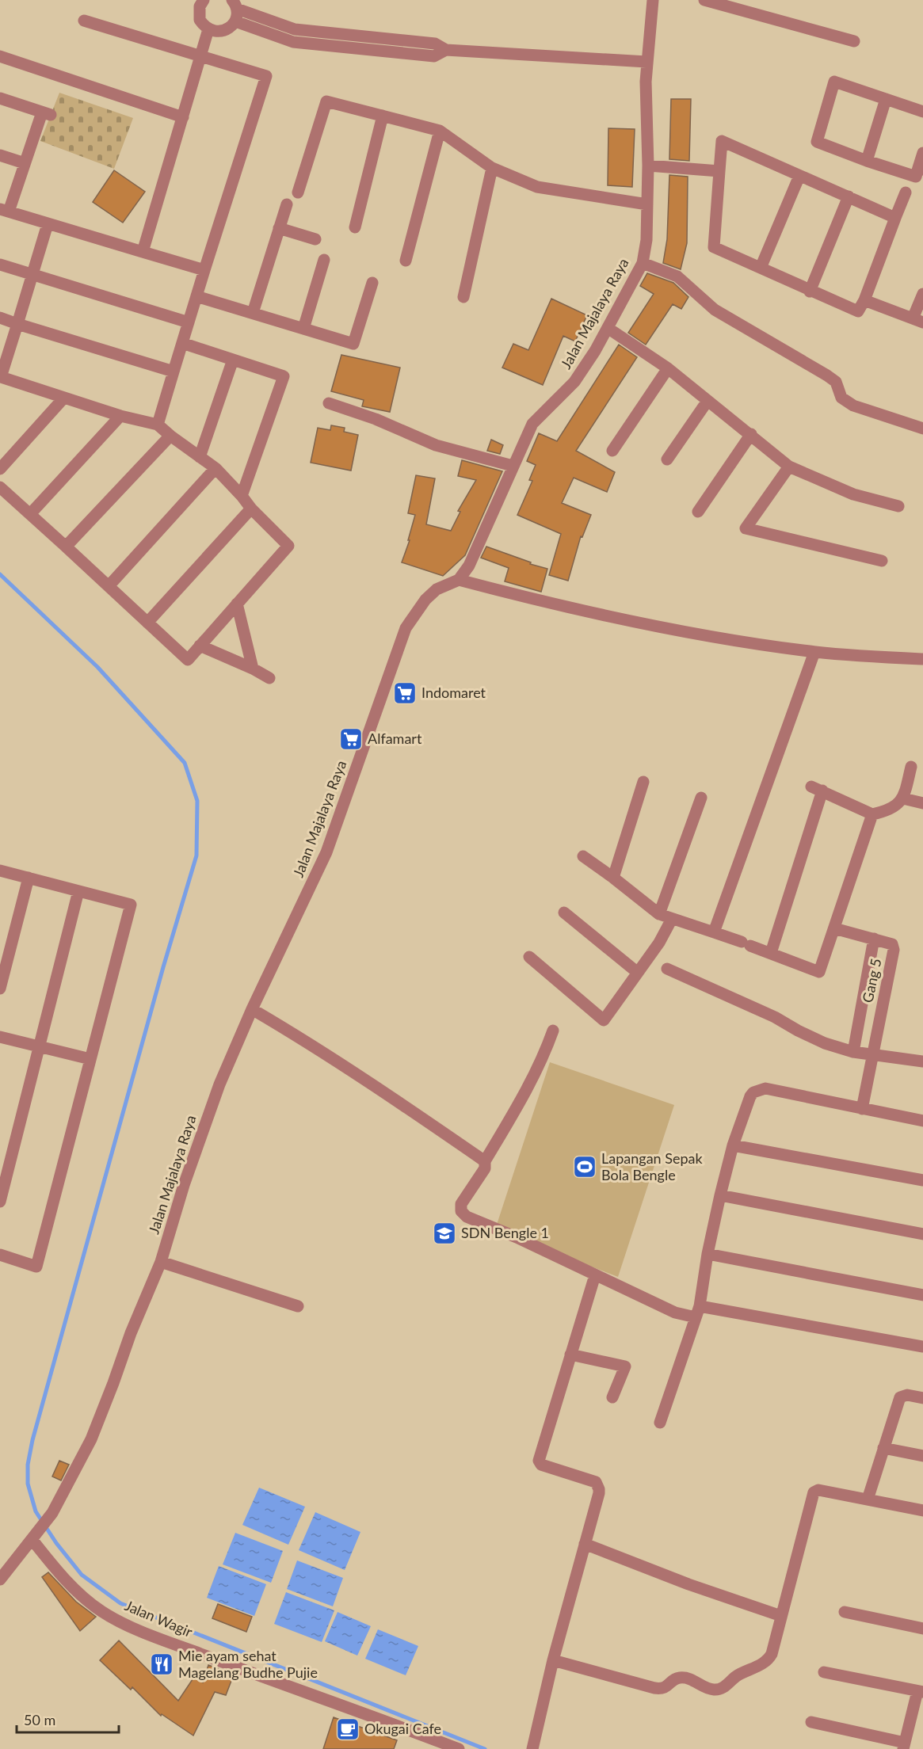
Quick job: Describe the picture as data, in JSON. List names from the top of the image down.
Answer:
{
  "streets": {
    "street": ["Jalan Majalaya Raya", "Gang 5", "Jalan Wagir"]
  },
  "crossings": [
    ["Jalan Majalaya Raya", "Jalan Wagir"]
  ],
  "places": {
    "supermarket": ["Indomaret", "Alfamart"],
    "sports": ["Lapangan Sepak Bola Bengle"],
    "school or university": ["SDN Bengle 1"],
    "restaurant": ["Mie ayam sehat Magelang Budhe Pujie"],
    "cafe": ["Okugai Cafe"]
  },
  "scale_bar": "50 m"
}
